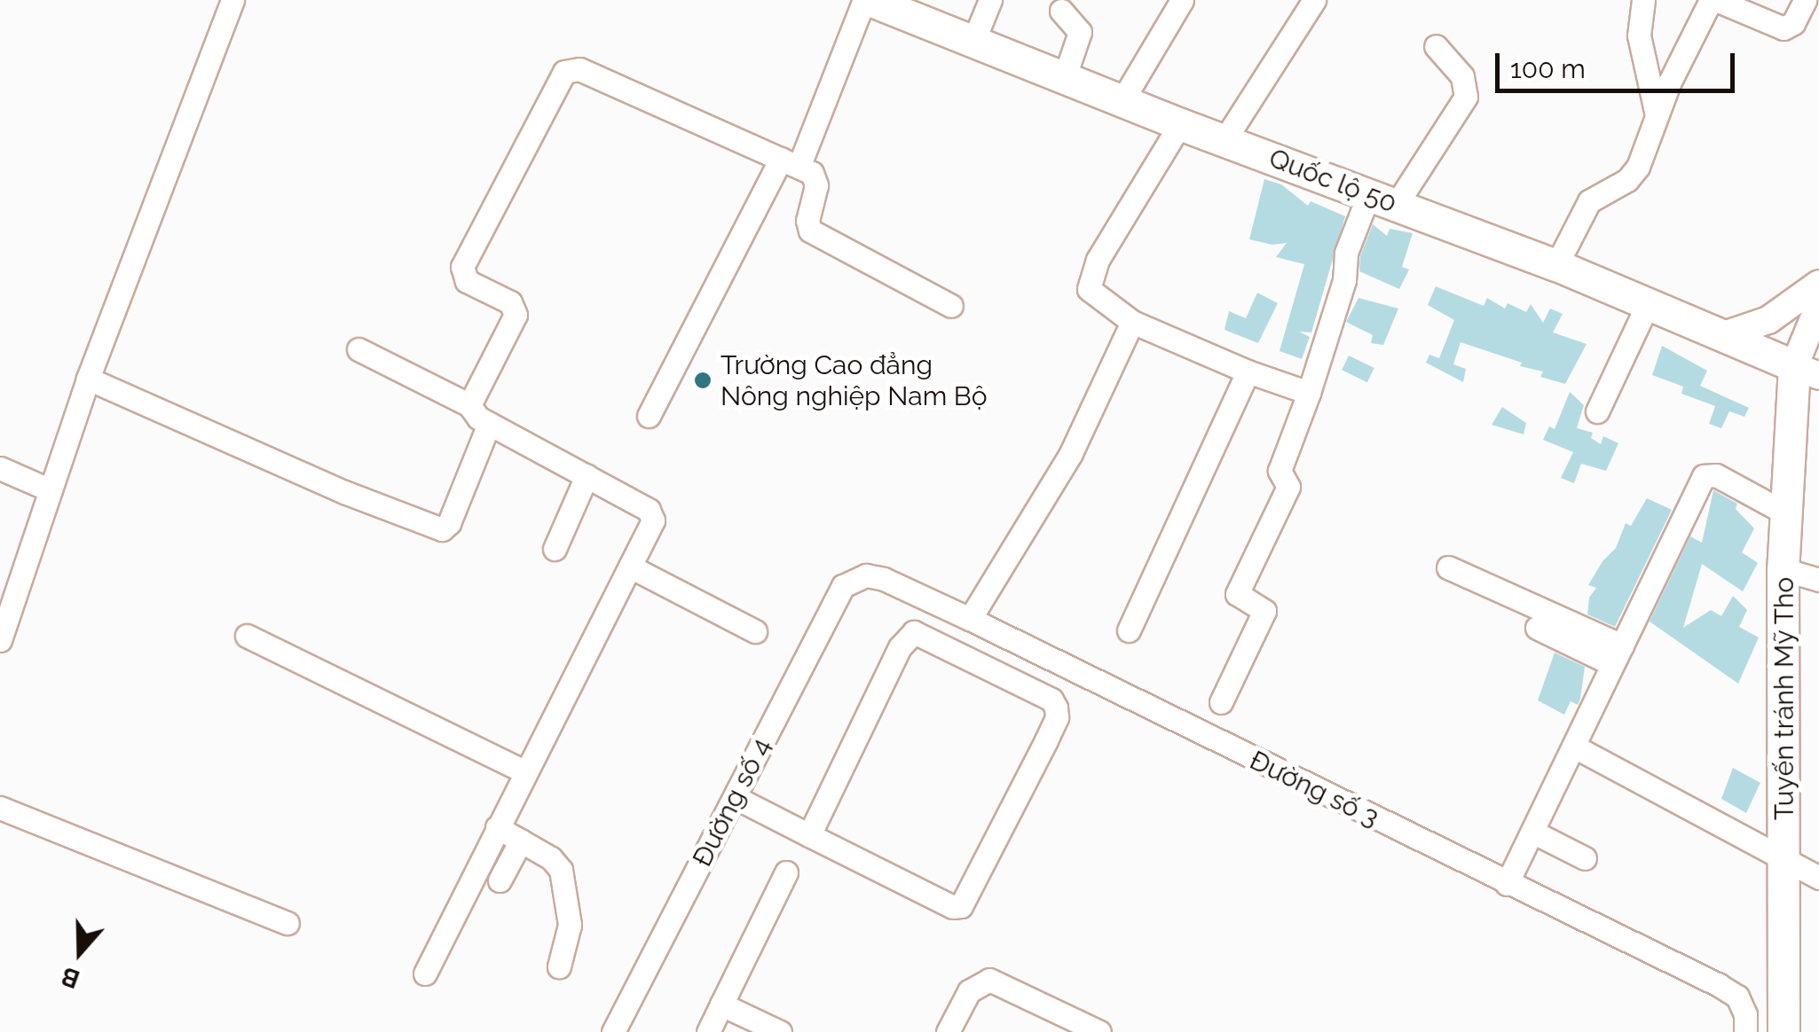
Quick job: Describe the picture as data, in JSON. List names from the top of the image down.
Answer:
{
  "streets": {
    "highway": ["Quốc lộ 50", "Tuyến tránh Mỹ Tho"],
    "street": ["Đường số 3", "Đường số 4"]
  },
  "crossings": [
    ["Quốc lộ 50", "Tuyến tránh Mỹ Tho"],
    ["Đường số 3", "Đường số 4"]
  ],
  "places": ["Trường Cao đẳng Nông nghiệp Nam Bộ"],
  "scale_bar": "100 m",
  "north": "bottom"
}
